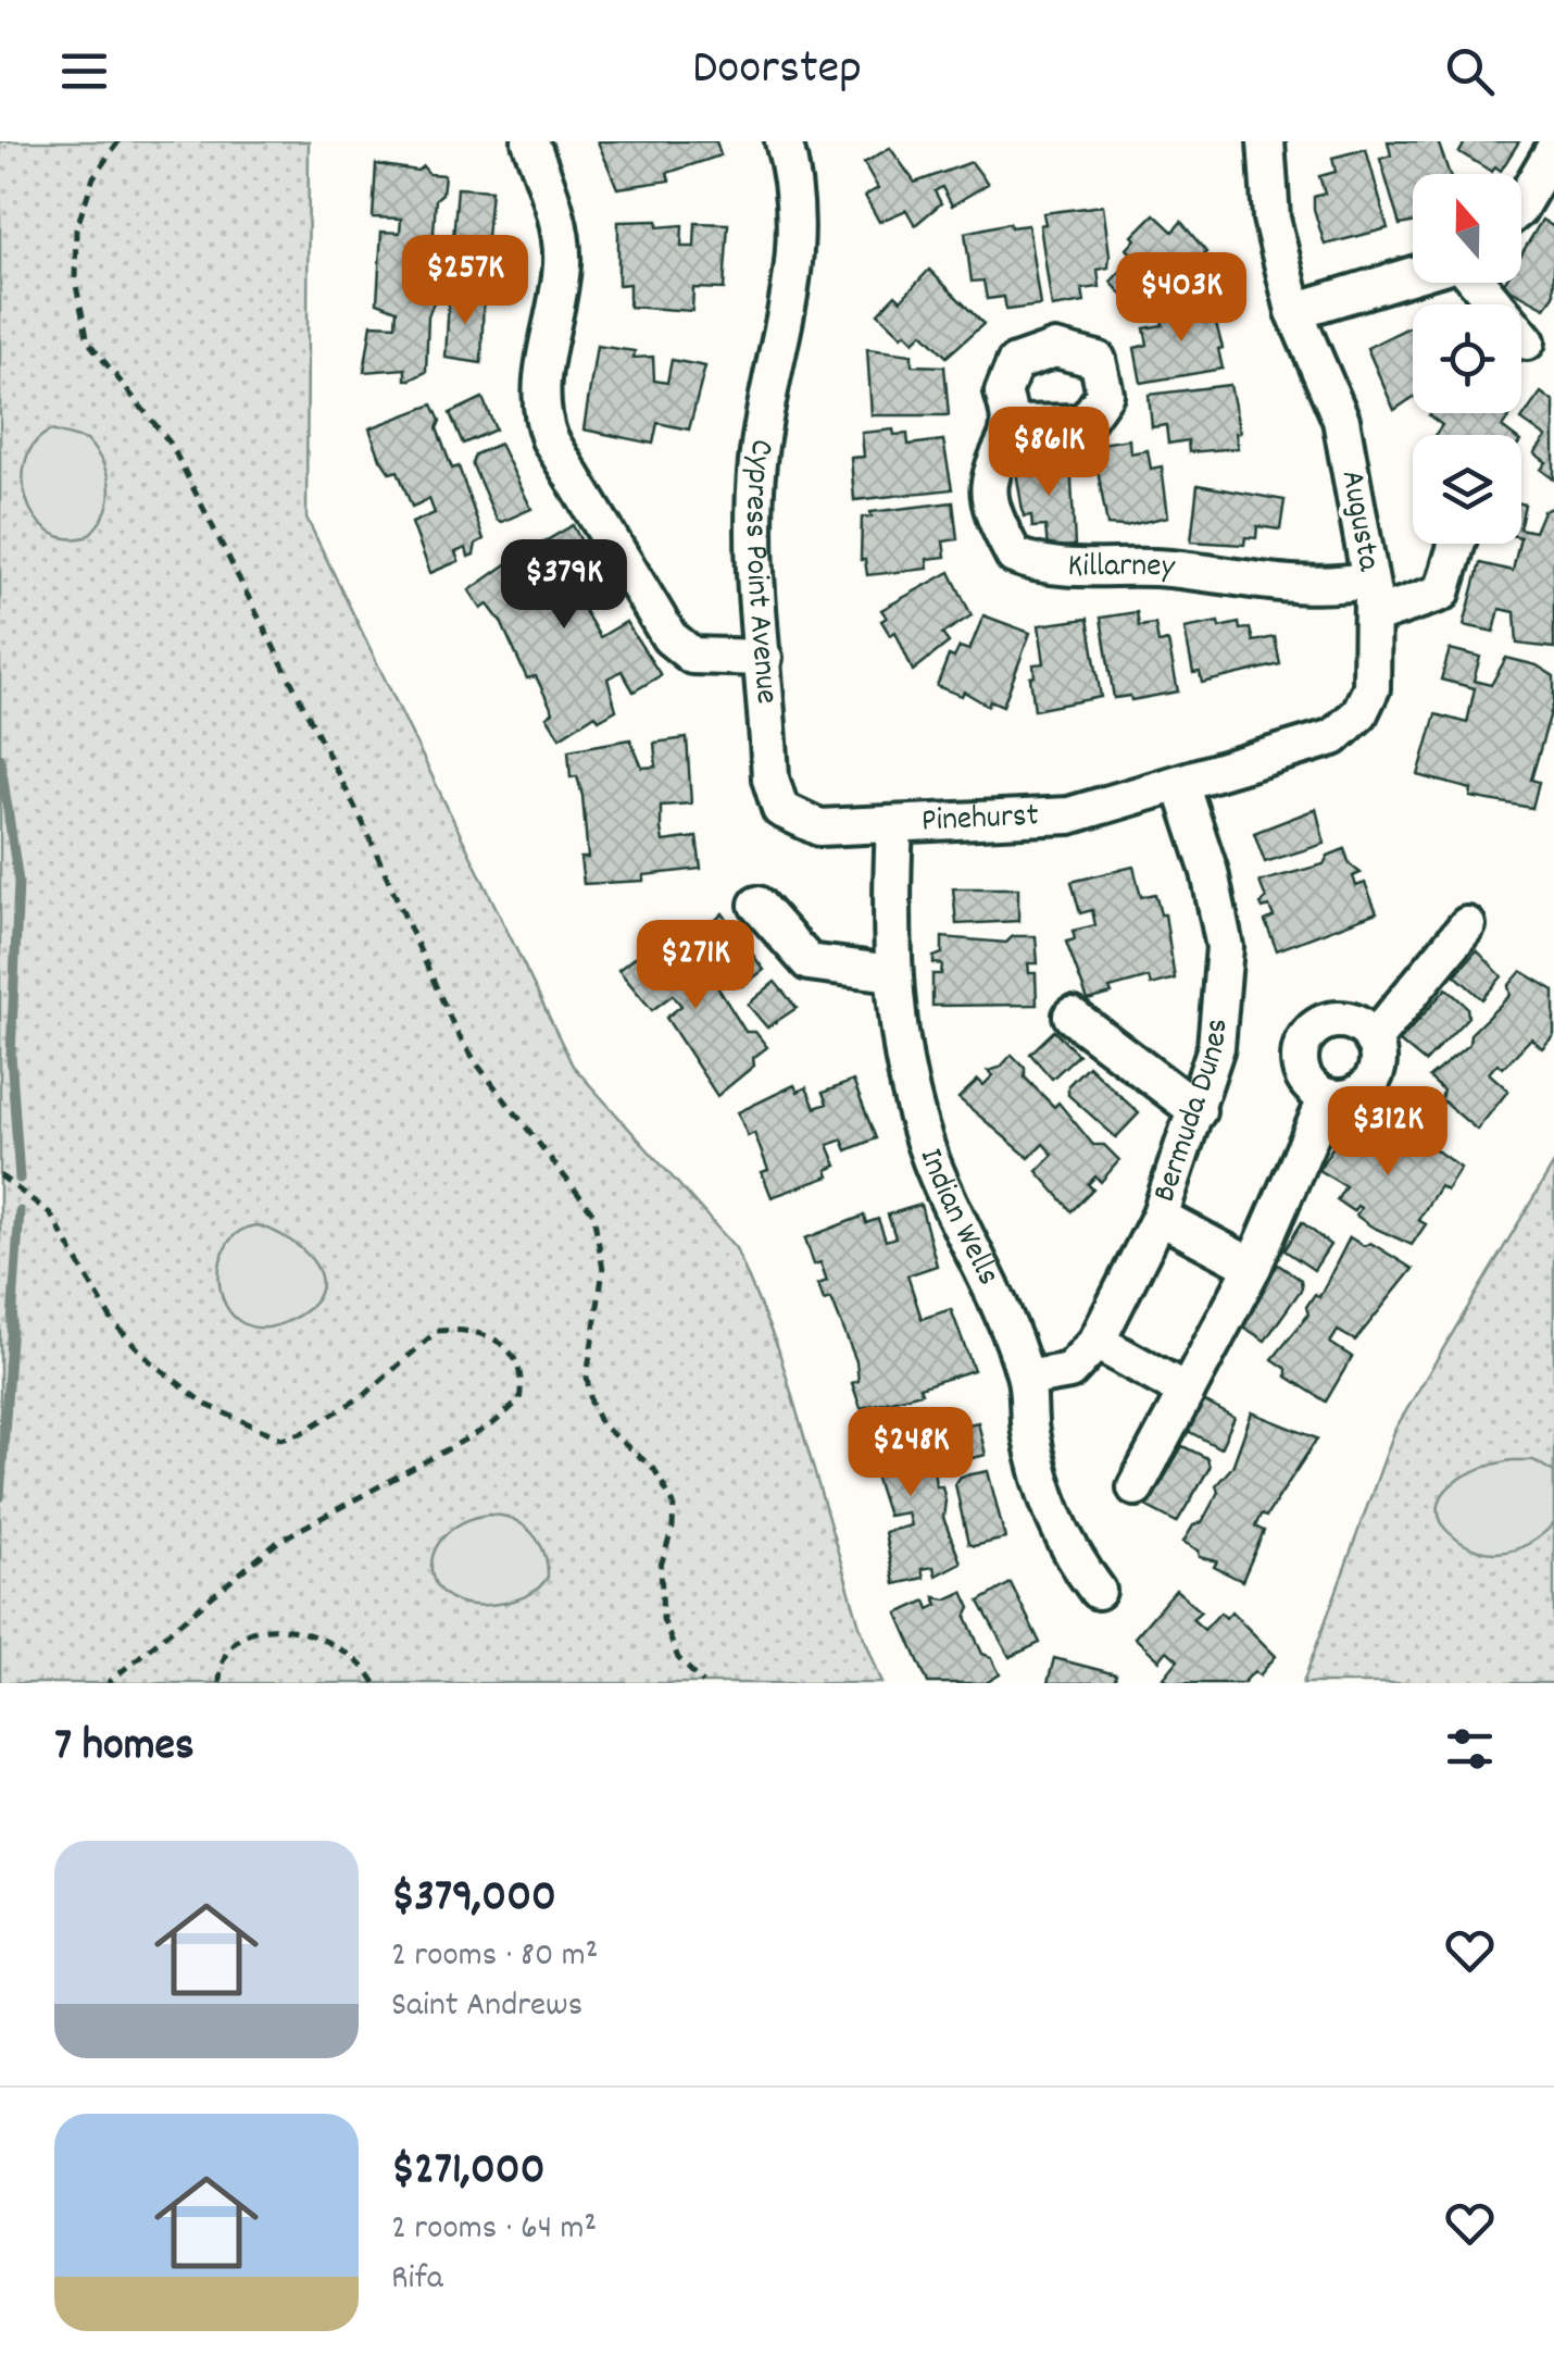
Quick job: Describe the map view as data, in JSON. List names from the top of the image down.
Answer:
{
  "streets": {
    "street": [
      "Augusta",
      "Killarney",
      "Cypress Point Avenue",
      "Pinehurst",
      "Bermuda Dunes",
      "Indian Wells"
    ]
  },
  "crossings": [
    ["Augusta", "Killarney"],
    ["Augusta", "Pinehurst"],
    ["Augusta", "Bermuda Dunes"],
    ["Cypress Point Avenue", "Pinehurst"],
    ["Pinehurst", "Bermuda Dunes"],
    ["Pinehurst", "Indian Wells"],
    ["Bermuda Dunes", "Indian Wells"]
  ],
  "north": "top",
  "page": {
    "header": "Doorstep",
    "price": [
      "$257K",
      "$403K",
      "$861K",
      "$379K",
      "$271K",
      "$312K",
      "$248K"
    ],
    "heading": "7 homes",
    "list": [
      {
        "name": "$379,000",
        "note": "2 rooms · 80 m² · Saint Andrews"
      },
      {
        "name": "$271,000",
        "note": "2 rooms · 64 m² · Rifa"
      }
    ]
  }
}
